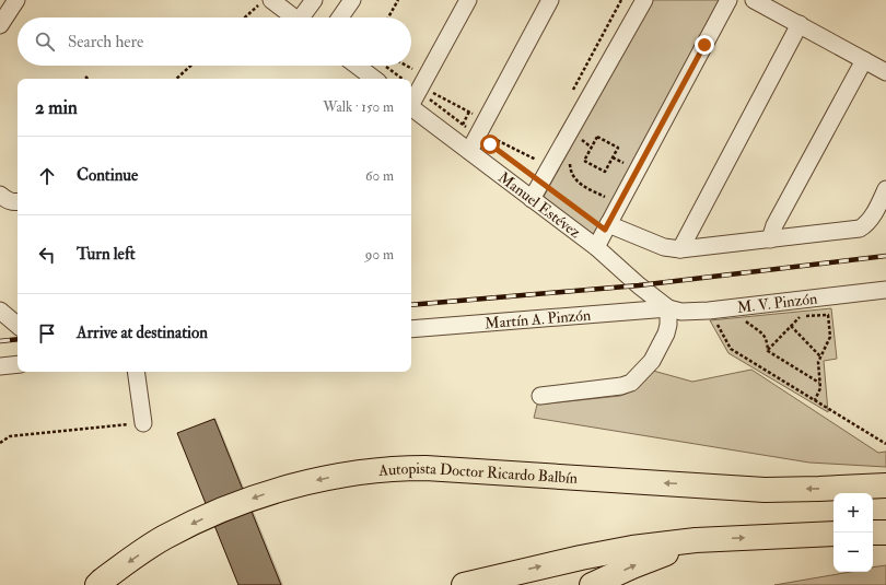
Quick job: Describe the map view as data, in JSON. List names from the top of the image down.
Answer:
{
  "streets": {
    "highway": ["Autopista Doctor Ricardo Balbín"],
    "street": ["Manuel Estévez", "M. V. Pinzón", "Martín A. Pinzón"]
  },
  "crossings": [
    ["Manuel Estévez", "M. V. Pinzón"],
    ["Manuel Estévez", "Martín A. Pinzón"],
    ["M. V. Pinzón", "Martín A. Pinzón"]
  ],
  "page": {
    "search": "Search here",
    "heading": ["2 min", "Walk · 150 m"],
    "list": [
      ["Continue", "60 m"],
      ["Turn left", "90 m"],
      "Arrive at destination"
    ],
    "map_buttons": ["+", "−"]
  }
}
